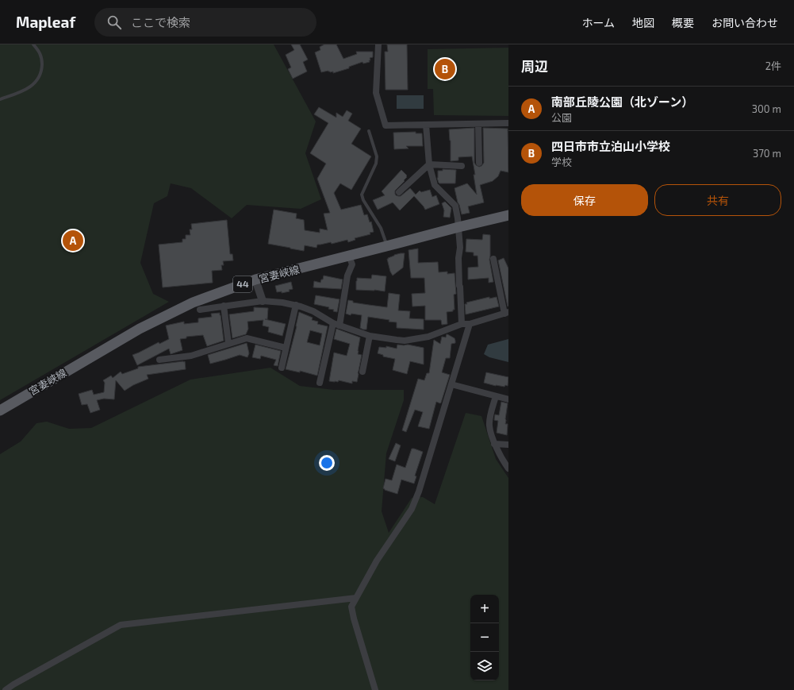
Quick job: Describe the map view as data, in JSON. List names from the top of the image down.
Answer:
{
  "streets": {
    "main road": ["宮妻峡線", "44"]
  },
  "page": {
    "header": "Mapleaf",
    "search": "ここで検索",
    "nav": [
      "ホーム",
      "地図",
      "概要",
      "お問い合わせ"
    ],
    "heading": ["周辺", "2件"],
    "pins": ["B", "A"],
    "list": [
      {
        "mark": "A",
        "name": "南部丘陵公園（北ゾーン）",
        "note": "公園",
        "value": "300 m"
      },
      {
        "mark": "B",
        "name": "四日市市立泊山小学校",
        "note": "学校",
        "value": "370 m"
      }
    ],
    "buttons": ["保存", "共有"],
    "map_buttons": ["+", "−"]
  }
}
